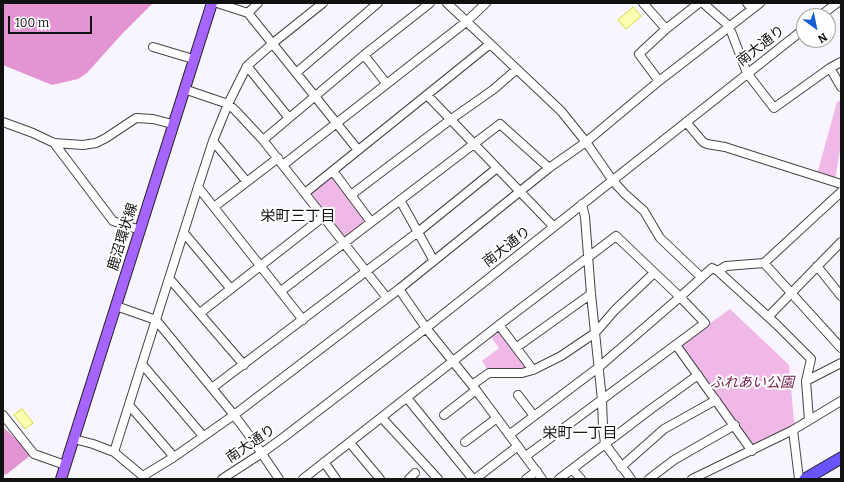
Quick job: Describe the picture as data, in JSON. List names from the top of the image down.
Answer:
{
  "streets": {
    "main road": ["鹿沼環状線"],
    "street": ["南大通り"]
  },
  "districts": ["栄町三丁目", "栄町一丁目"],
  "parks": ["ふれあい公園"],
  "scale_bar": "100 m",
  "north": "bottom right"
}
